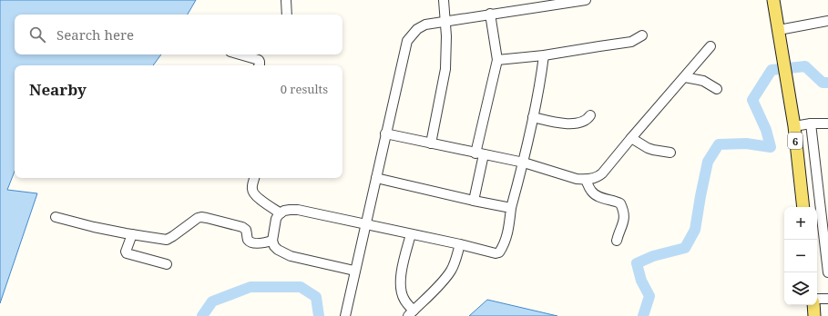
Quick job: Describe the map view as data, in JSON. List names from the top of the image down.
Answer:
{
  "streets": {
    "main road": ["6"]
  },
  "page": {
    "search": "Search here",
    "heading": ["Nearby", "0 results"],
    "map_buttons": ["+", "−"]
  }
}
